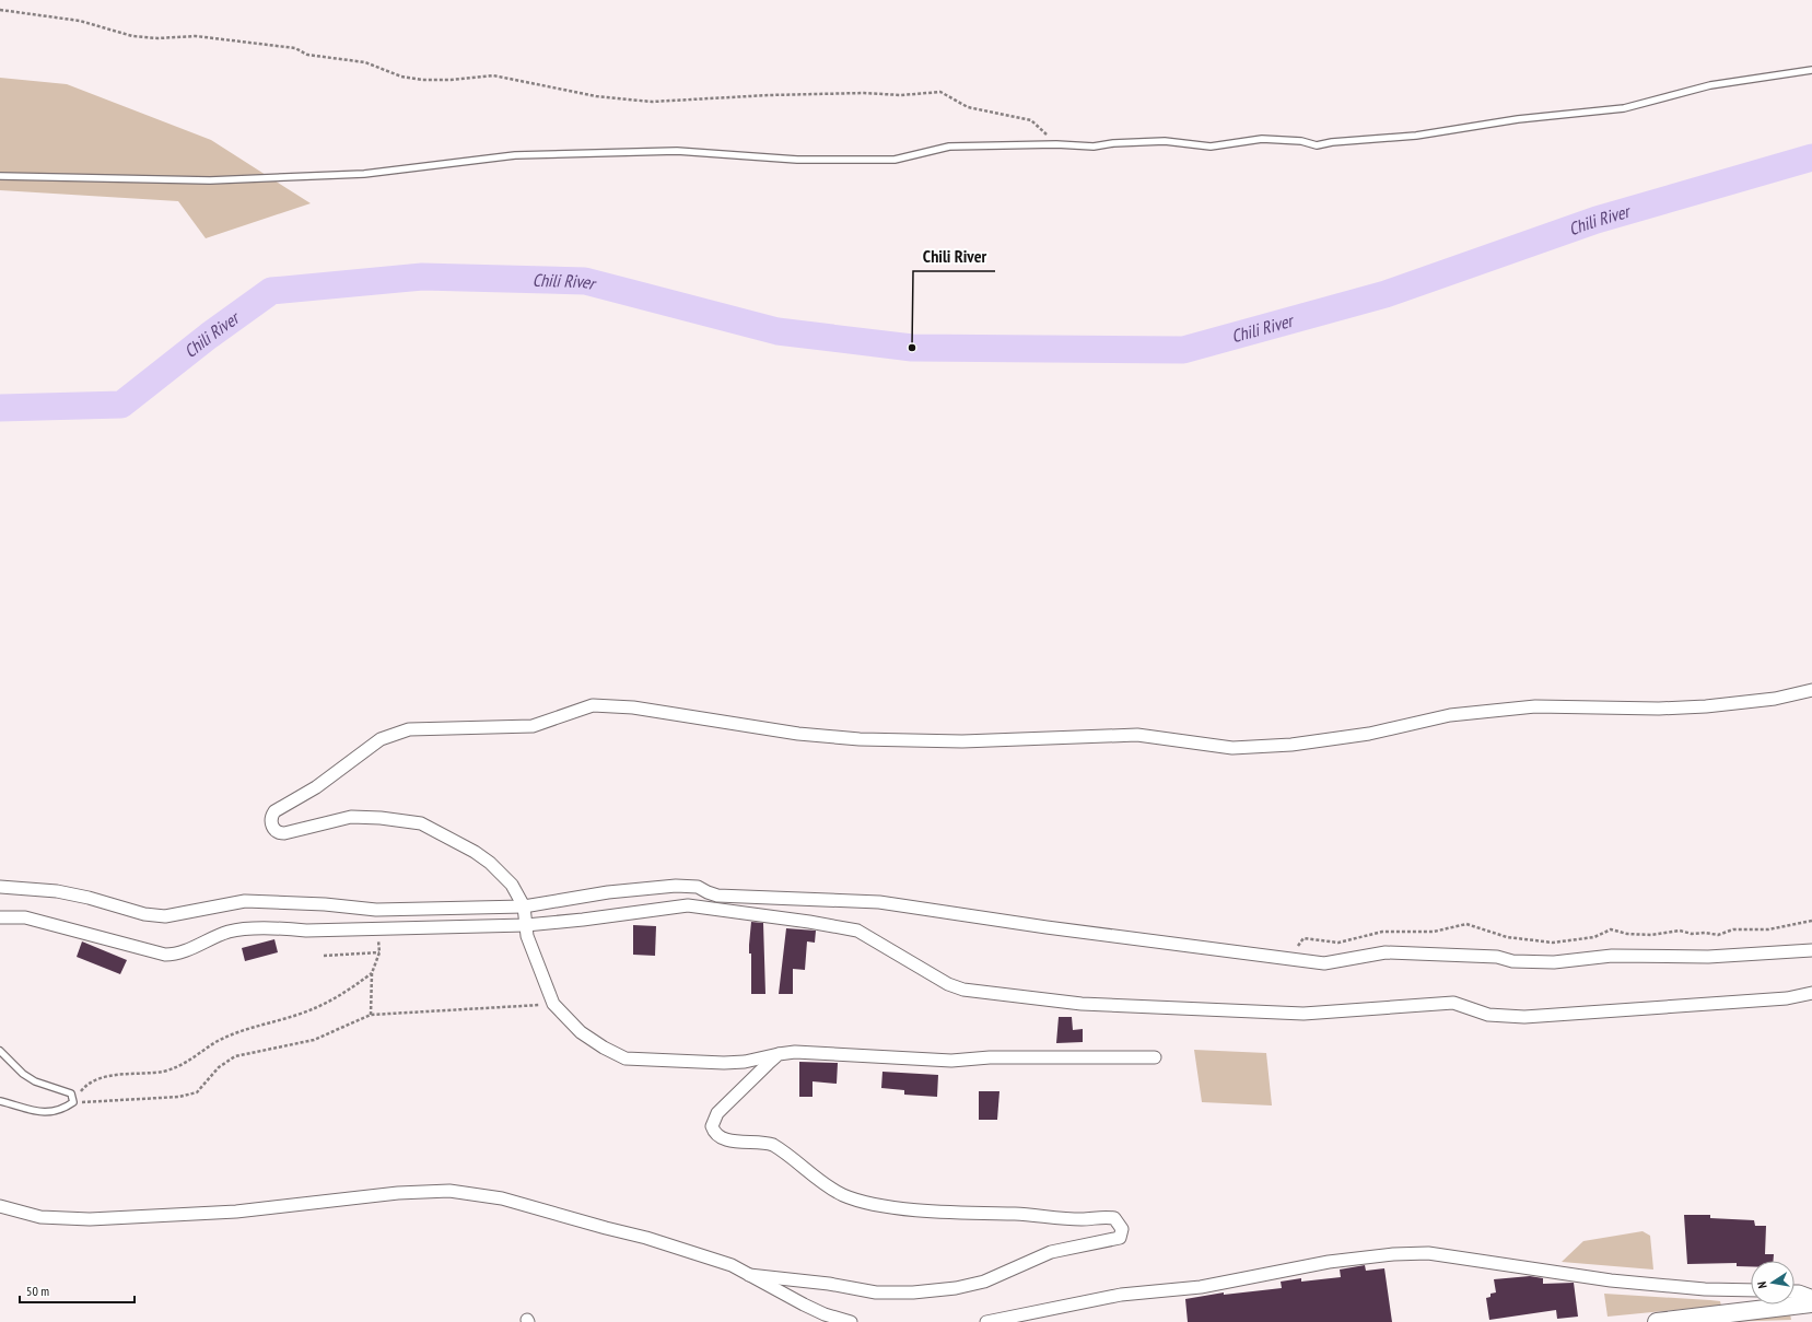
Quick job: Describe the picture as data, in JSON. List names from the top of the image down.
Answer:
{
  "water": ["Chili River"],
  "places": ["Chili River"],
  "scale_bar": "50 m",
  "north": "left"
}
